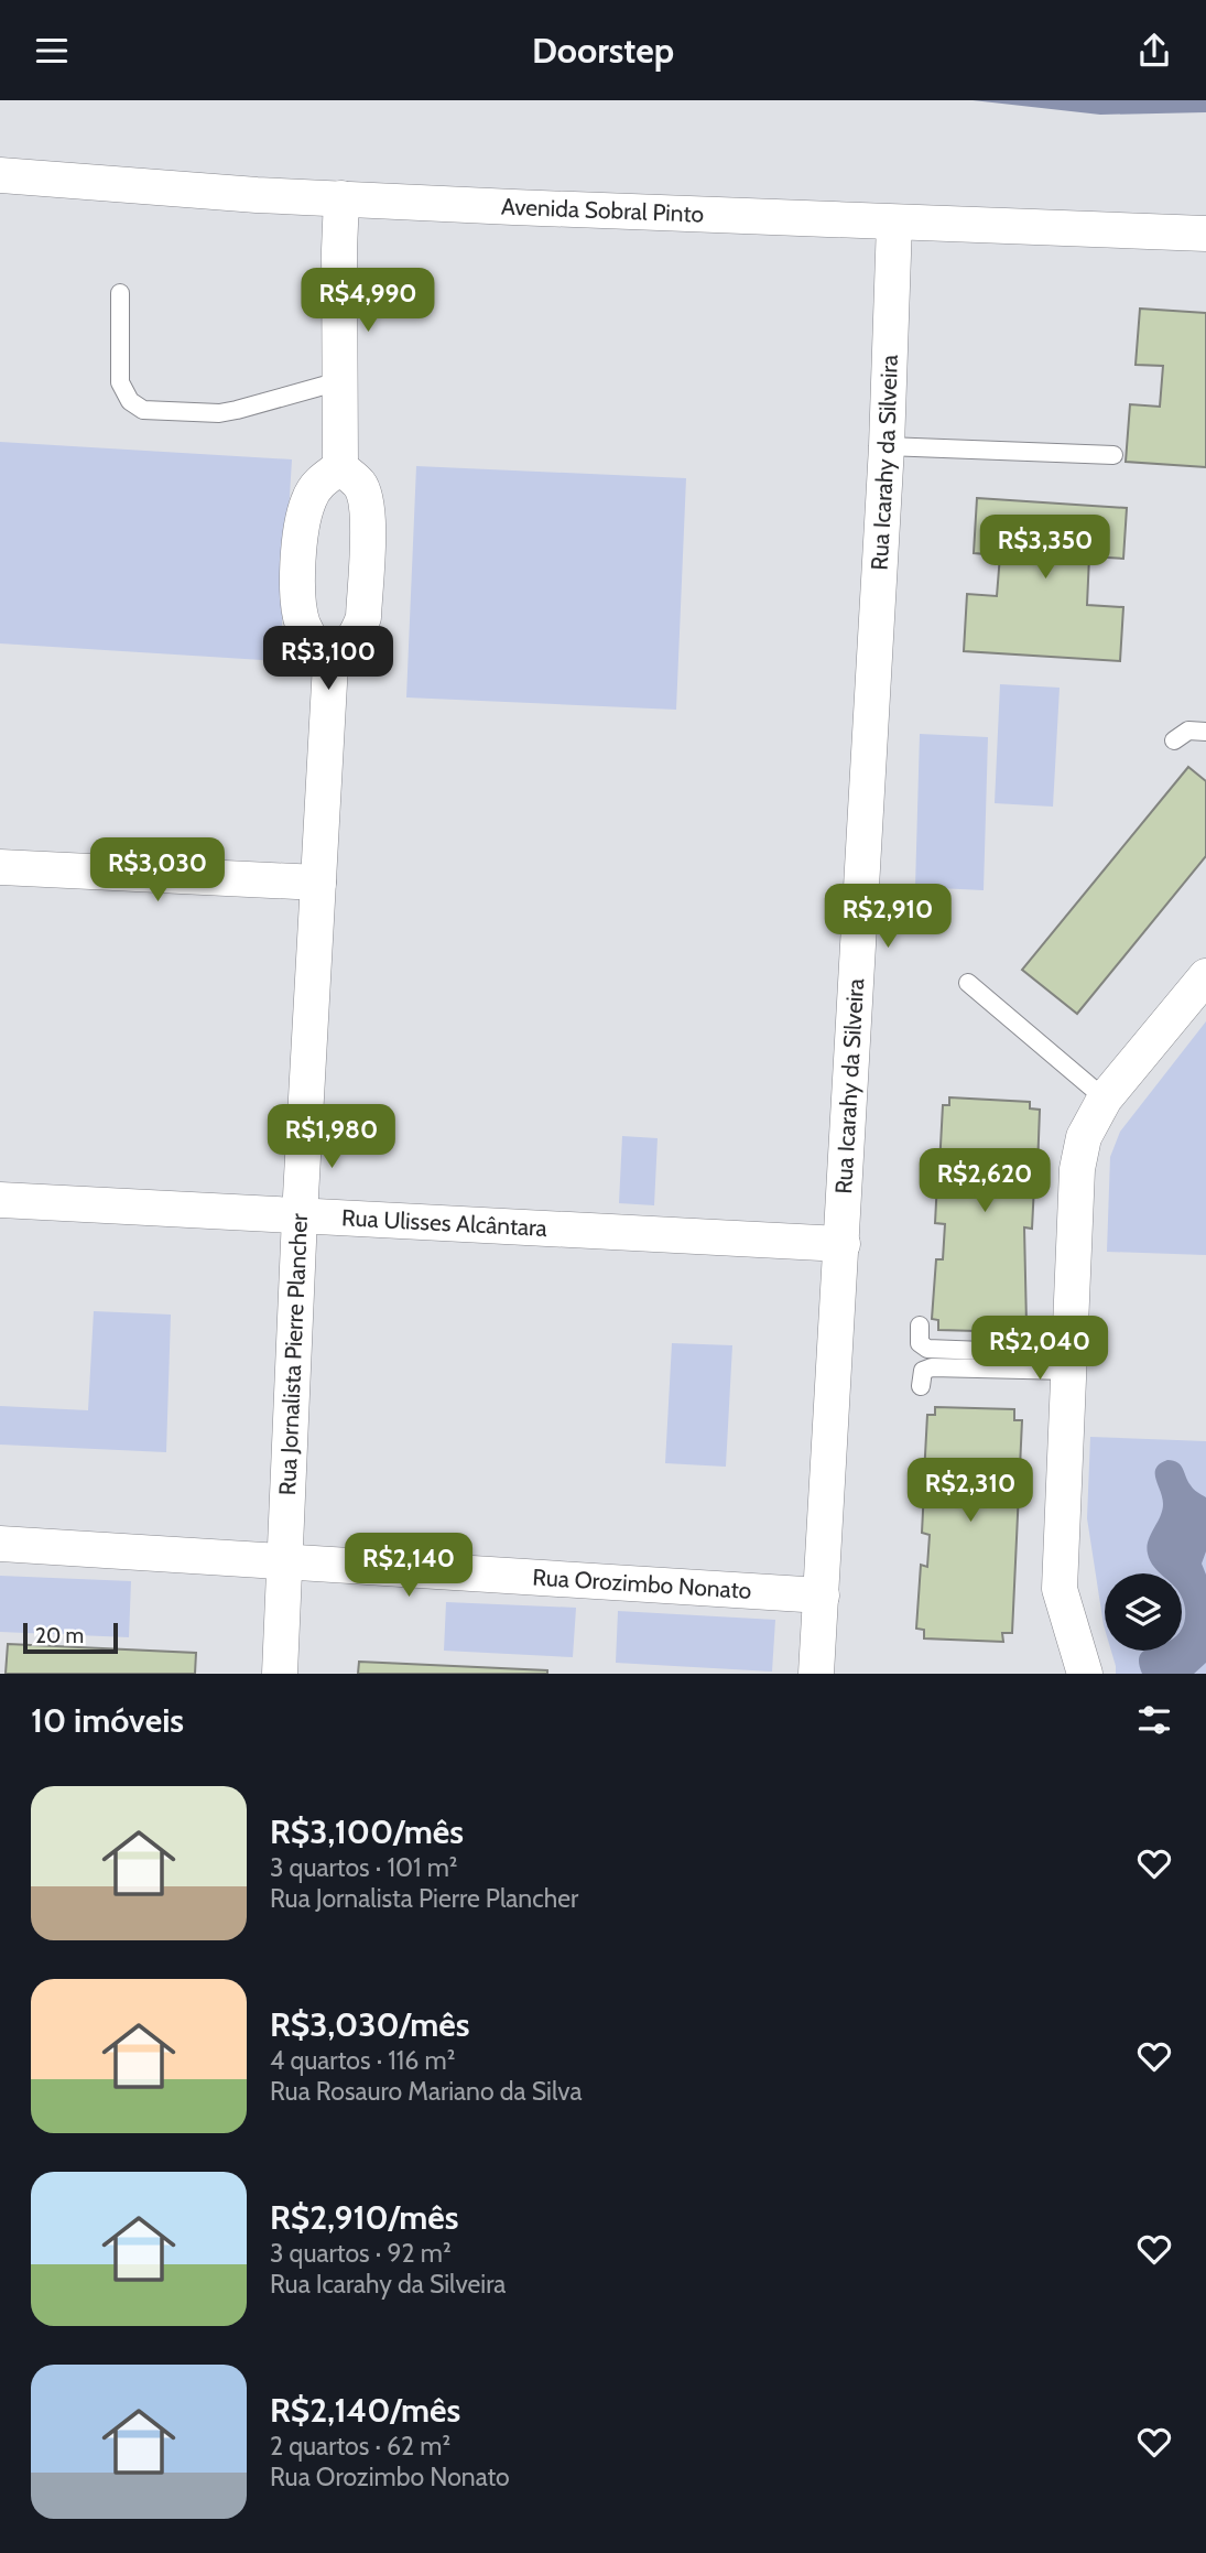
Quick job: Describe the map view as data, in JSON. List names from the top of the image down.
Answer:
{
  "streets": {
    "street": [
      "Avenida Sobral Pinto",
      "Rua Icarahy da Silveira",
      "Rua Ulisses Alcântara",
      "Rua Jornalista Pierre Plancher",
      "Rua Orozimbo Nonato"
    ]
  },
  "crossings": [
    ["Avenida Sobral Pinto", "Rua Icarahy da Silveira"],
    ["Rua Icarahy da Silveira", "Rua Ulisses Alcântara"],
    ["Rua Icarahy da Silveira", "Rua Orozimbo Nonato"],
    ["Rua Ulisses Alcântara", "Rua Jornalista Pierre Plancher"],
    ["Rua Jornalista Pierre Plancher", "Rua Orozimbo Nonato"]
  ],
  "scale_bar": "20 m",
  "page": {
    "header": "Doorstep",
    "price": [
      "R$4,990",
      "R$3,350",
      "R$3,100",
      "R$3,030",
      "R$2,910",
      "R$1,980",
      "R$2,620",
      "R$2,040",
      "R$2,310",
      "R$2,140"
    ],
    "scale": "20 m",
    "heading": "10 imóveis",
    "list": [
      {
        "name": "R$3,100/mês",
        "note": "3 quartos · 101 m² · Rua Jornalista Pierre Plancher"
      },
      {
        "name": "R$3,030/mês",
        "note": "4 quartos · 116 m² · Rua Rosauro Mariano da Silva"
      },
      {
        "name": "R$2,910/mês",
        "note": "3 quartos · 92 m² · Rua Icarahy da Silveira"
      },
      {
        "name": "R$2,140/mês",
        "note": "2 quartos · 62 m² · Rua Orozimbo Nonato"
      }
    ]
  }
}
